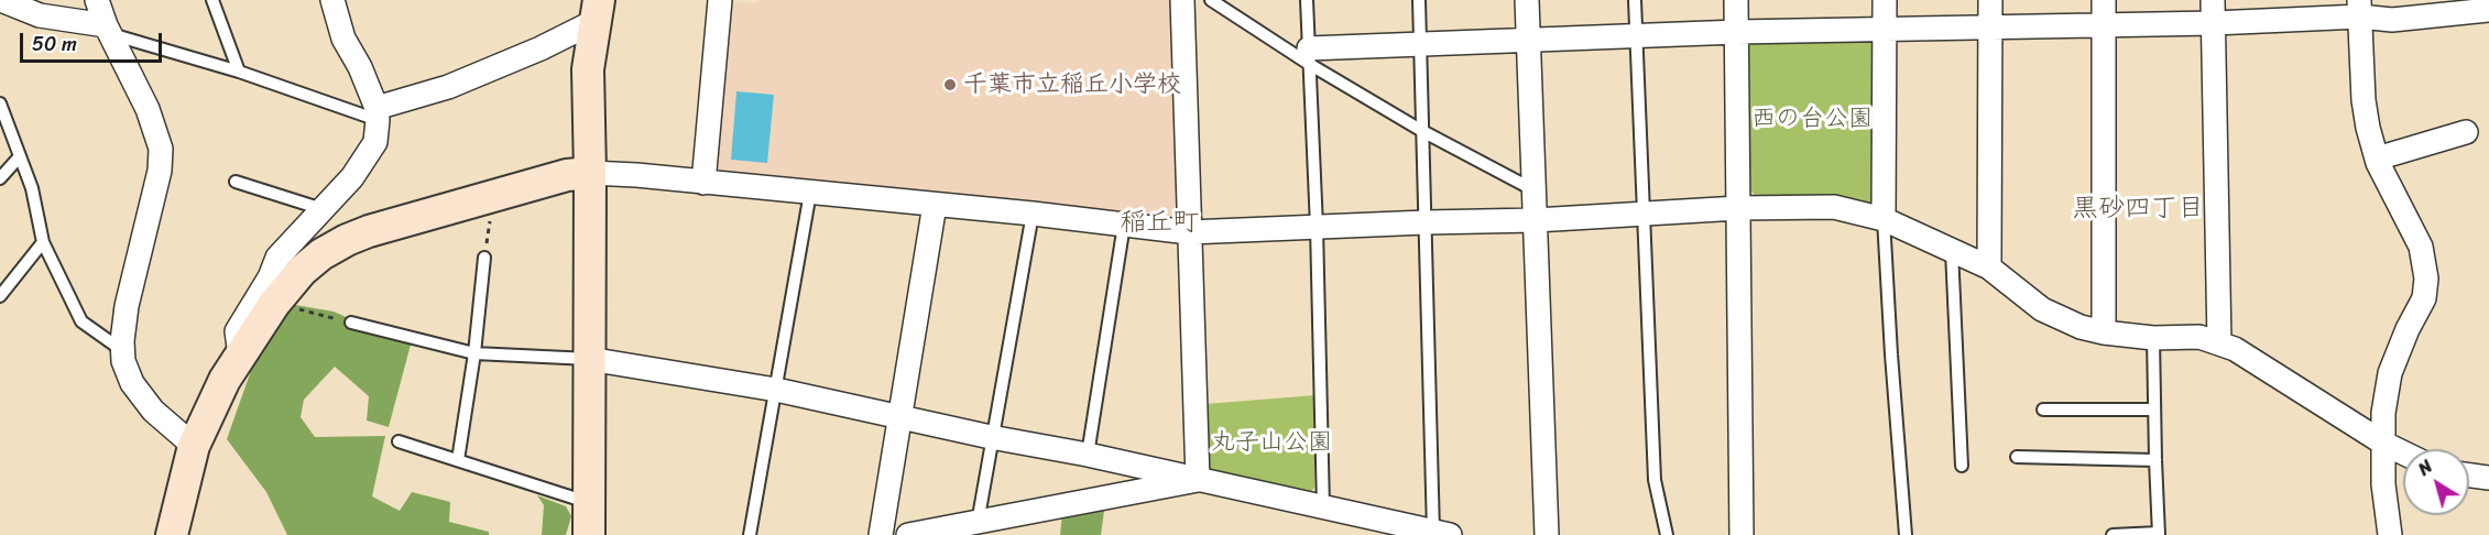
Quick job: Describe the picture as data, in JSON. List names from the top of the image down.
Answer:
{
  "districts": ["黒砂四丁目", "稲丘町"],
  "parks": ["西の台公園", "丸子山公園"],
  "places": ["千葉市立稲丘小学校"],
  "scale_bar": "50 m",
  "north": "top left"
}
